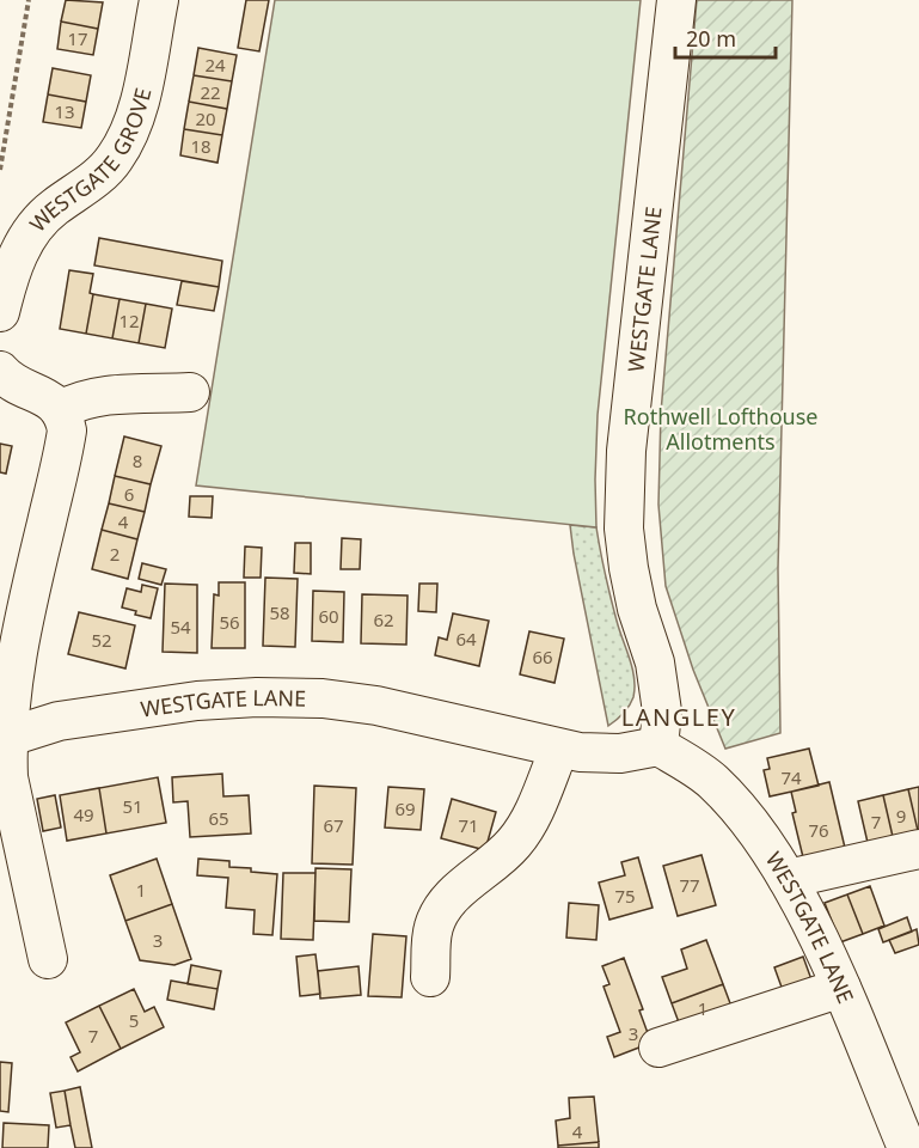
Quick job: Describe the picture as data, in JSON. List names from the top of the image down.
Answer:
{
  "streets": {
    "street": ["WESTGATE GROVE", "WESTGATE LANE"]
  },
  "districts": ["LANGLEY"],
  "parks": ["Rothwell Lofthouse Allotments"],
  "house_numbers": [
    "17",
    "24",
    "22",
    "13",
    "20",
    "18",
    "12",
    "8",
    "6",
    "4",
    "2",
    "58",
    "60",
    "62",
    "56",
    "54",
    "64",
    "52",
    "66",
    "74",
    "51",
    "69",
    "49",
    "9",
    "65",
    "7",
    "67",
    "71",
    "76",
    "77",
    "1",
    "75",
    "3",
    "1",
    "5",
    "3",
    "7",
    "4"
  ],
  "scale_bar": "20 m"
}
